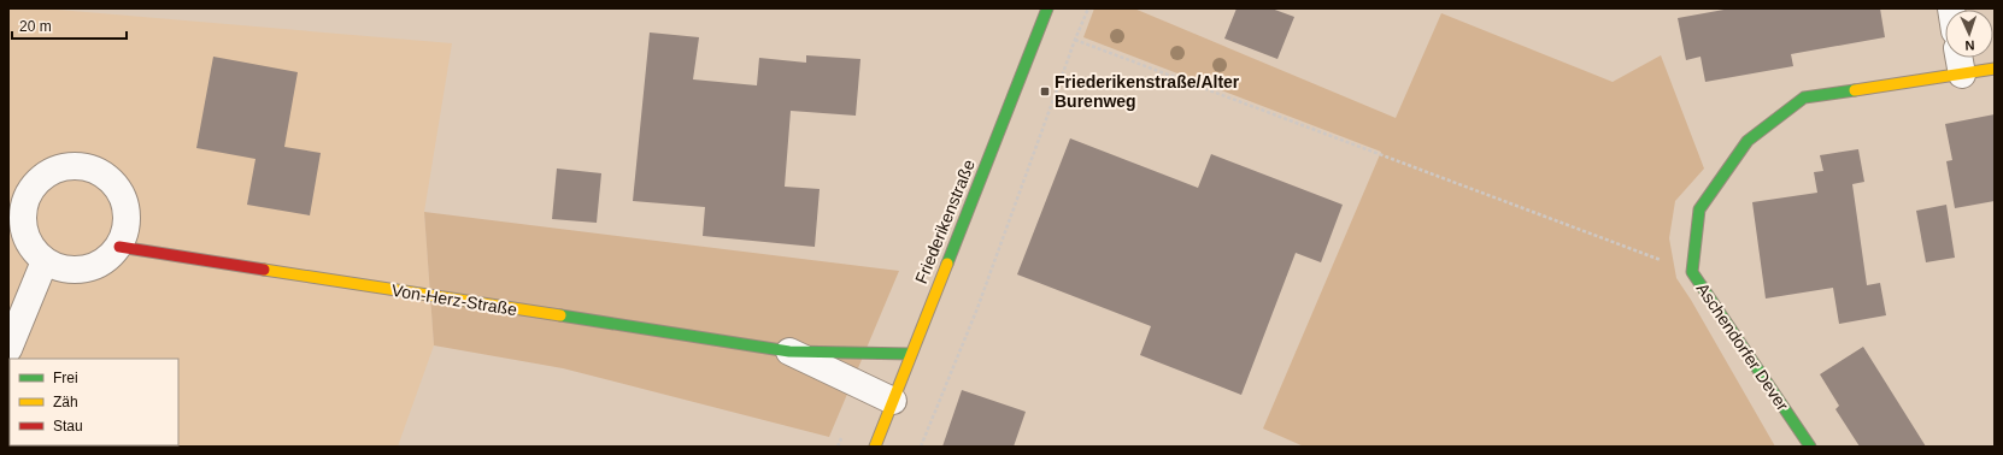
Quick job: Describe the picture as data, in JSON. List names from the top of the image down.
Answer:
{
  "streets": {
    "street": ["Friederikenstraße", "Von-Herz-Straße", "Aschendorfer Dever"]
  },
  "crossings": [
    ["Friederikenstraße", "Von-Herz-Straße"]
  ],
  "places": {
    "transit": ["Friederikenstraße/Alter Burenweg"]
  },
  "legend": ["Frei", "Zäh", "Stau"],
  "scale_bar": "20 m",
  "north": "bottom"
}
